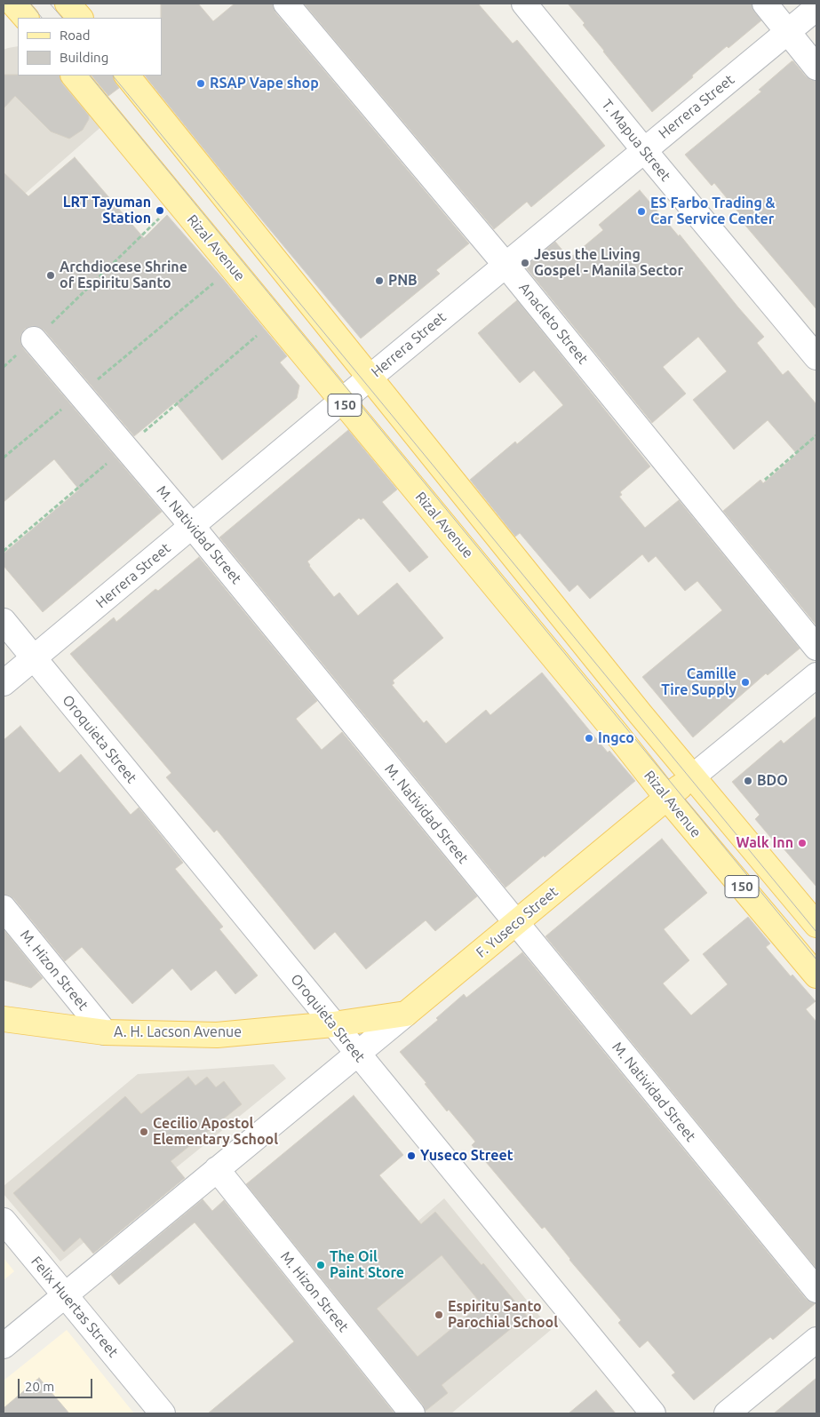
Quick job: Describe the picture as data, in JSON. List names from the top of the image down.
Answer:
{
  "streets": {
    "main road": [
      "Rizal Avenue",
      "150",
      "F. Yuseco Street",
      "A. H. Lacson Avenue"
    ],
    "street": [
      "Herrera Street",
      "T. Mapua Street",
      "Anacleto Street",
      "M. Natividad Street",
      "Oroquieta Street",
      "M. Hizon Street",
      "Felix Huertas Street"
    ]
  },
  "crossings": [
    ["Herrera Street", "T. Mapua Street"],
    ["Herrera Street", "Rizal Avenue"],
    ["Herrera Street", "Anacleto Street"],
    ["Herrera Street", "150"],
    ["Herrera Street", "M. Natividad Street"],
    ["Herrera Street", "Oroquieta Street"],
    ["Rizal Avenue", "F. Yuseco Street"],
    ["150", "F. Yuseco Street"],
    ["M. Natividad Street", "F. Yuseco Street"],
    ["Oroquieta Street", "F. Yuseco Street"],
    ["Oroquieta Street", "A. H. Lacson Avenue"],
    ["F. Yuseco Street", "M. Hizon Street"],
    ["F. Yuseco Street", "A. H. Lacson Avenue"],
    ["F. Yuseco Street", "Felix Huertas Street"],
    ["M. Hizon Street", "A. H. Lacson Avenue"]
  ],
  "places": [
    "RSAP Vape shop",
    "LRT Tayuman Station",
    "ES Farbo Trading & Car Service Center",
    "Jesus the Living Gospel - Manila Sector",
    "Archdiocese Shrine of Espiritu Santo",
    "PNB",
    "Camille Tire Supply",
    "Ingco",
    "BDO",
    "Walk Inn",
    "Cecilio Apostol Elementary School",
    "Yuseco Street",
    "The Oil Paint Store",
    "Espiritu Santo Parochial School"
  ],
  "legend": ["Road", "Building"],
  "scale_bar": "20 m"
}
